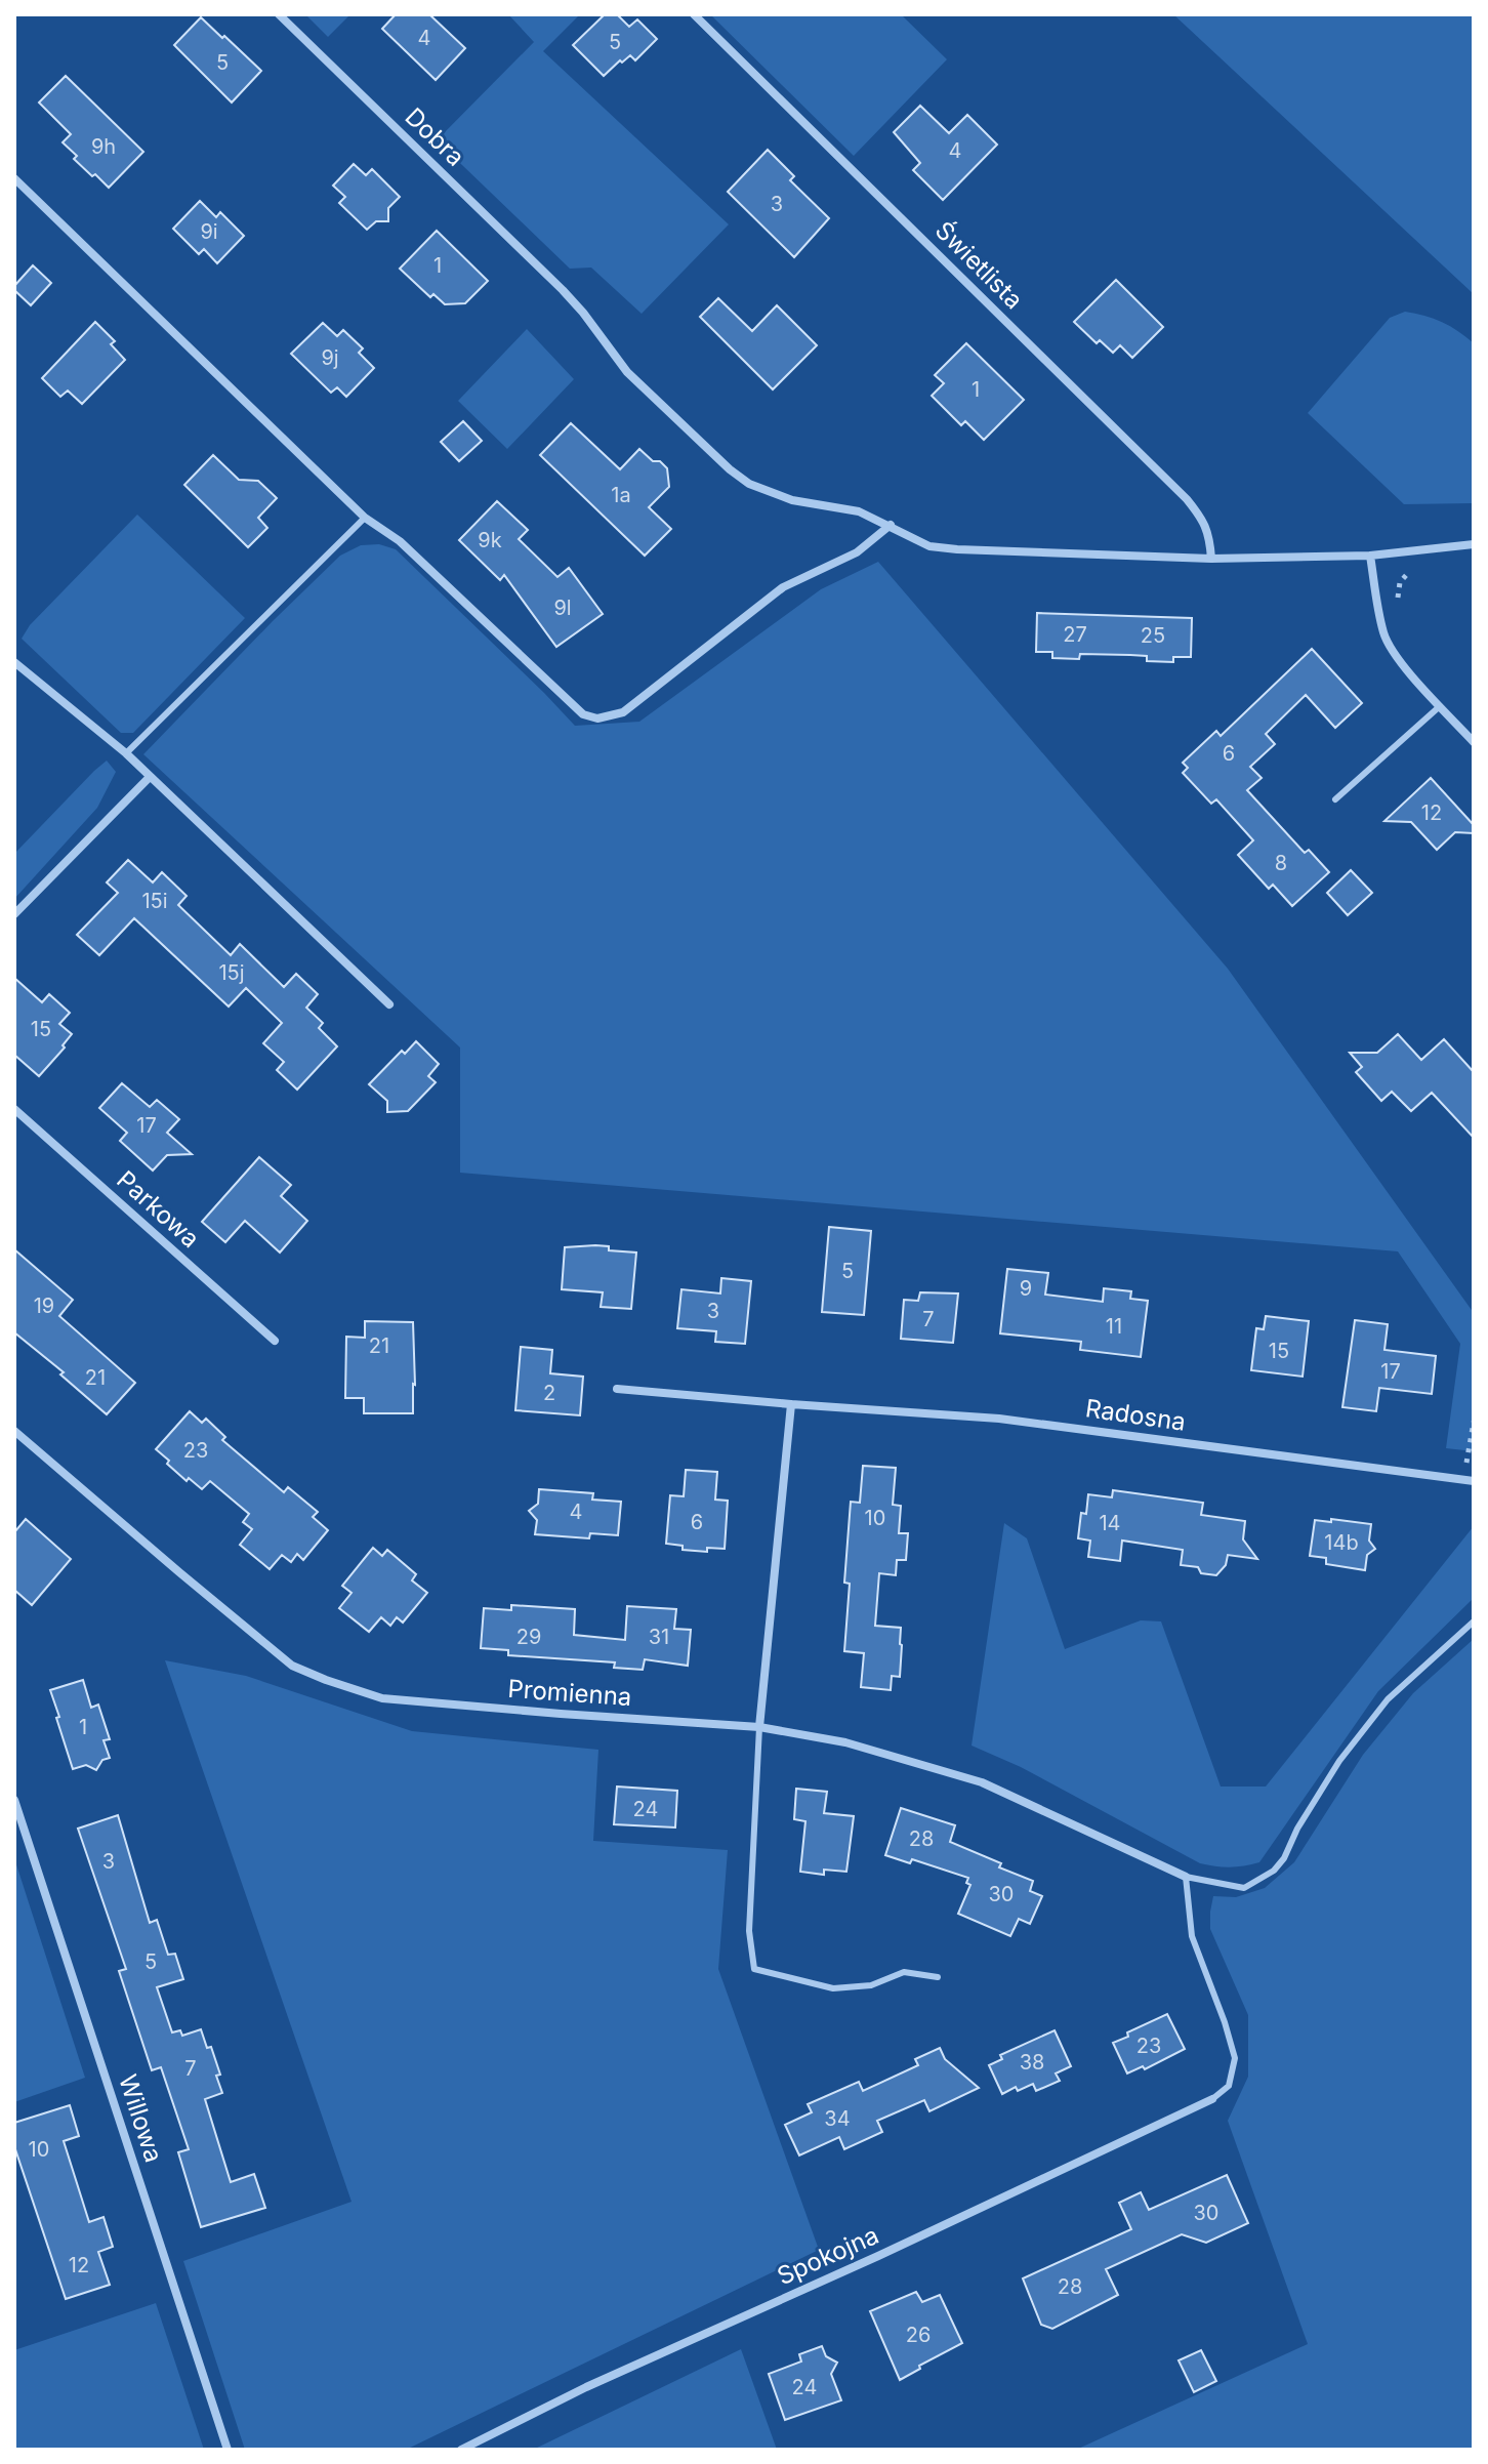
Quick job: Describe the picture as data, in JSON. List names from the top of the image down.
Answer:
{
  "streets": {
    "street": [
      "Dobra",
      "Świetlista",
      "Parkowa",
      "Radosna",
      "Promienna",
      "Willowa",
      "Spokojna"
    ]
  },
  "crossings": [
    ["Dobra", "Świetlista"]
  ],
  "house_numbers": [
    "4",
    "5",
    "5",
    "9h",
    "4",
    "3",
    "9i",
    "1",
    "9j",
    "1",
    "1a",
    "9k",
    "9l",
    "27",
    "25",
    "6",
    "12",
    "8",
    "15i",
    "15j",
    "15",
    "17",
    "5",
    "9",
    "19",
    "3",
    "7",
    "11",
    "21",
    "15",
    "17",
    "21",
    "2",
    "23",
    "4",
    "10",
    "6",
    "14",
    "14b",
    "29",
    "31",
    "1",
    "24",
    "28",
    "3",
    "30",
    "5",
    "23",
    "38",
    "7",
    "34",
    "10",
    "30",
    "12",
    "28",
    "26",
    "24"
  ]
}
